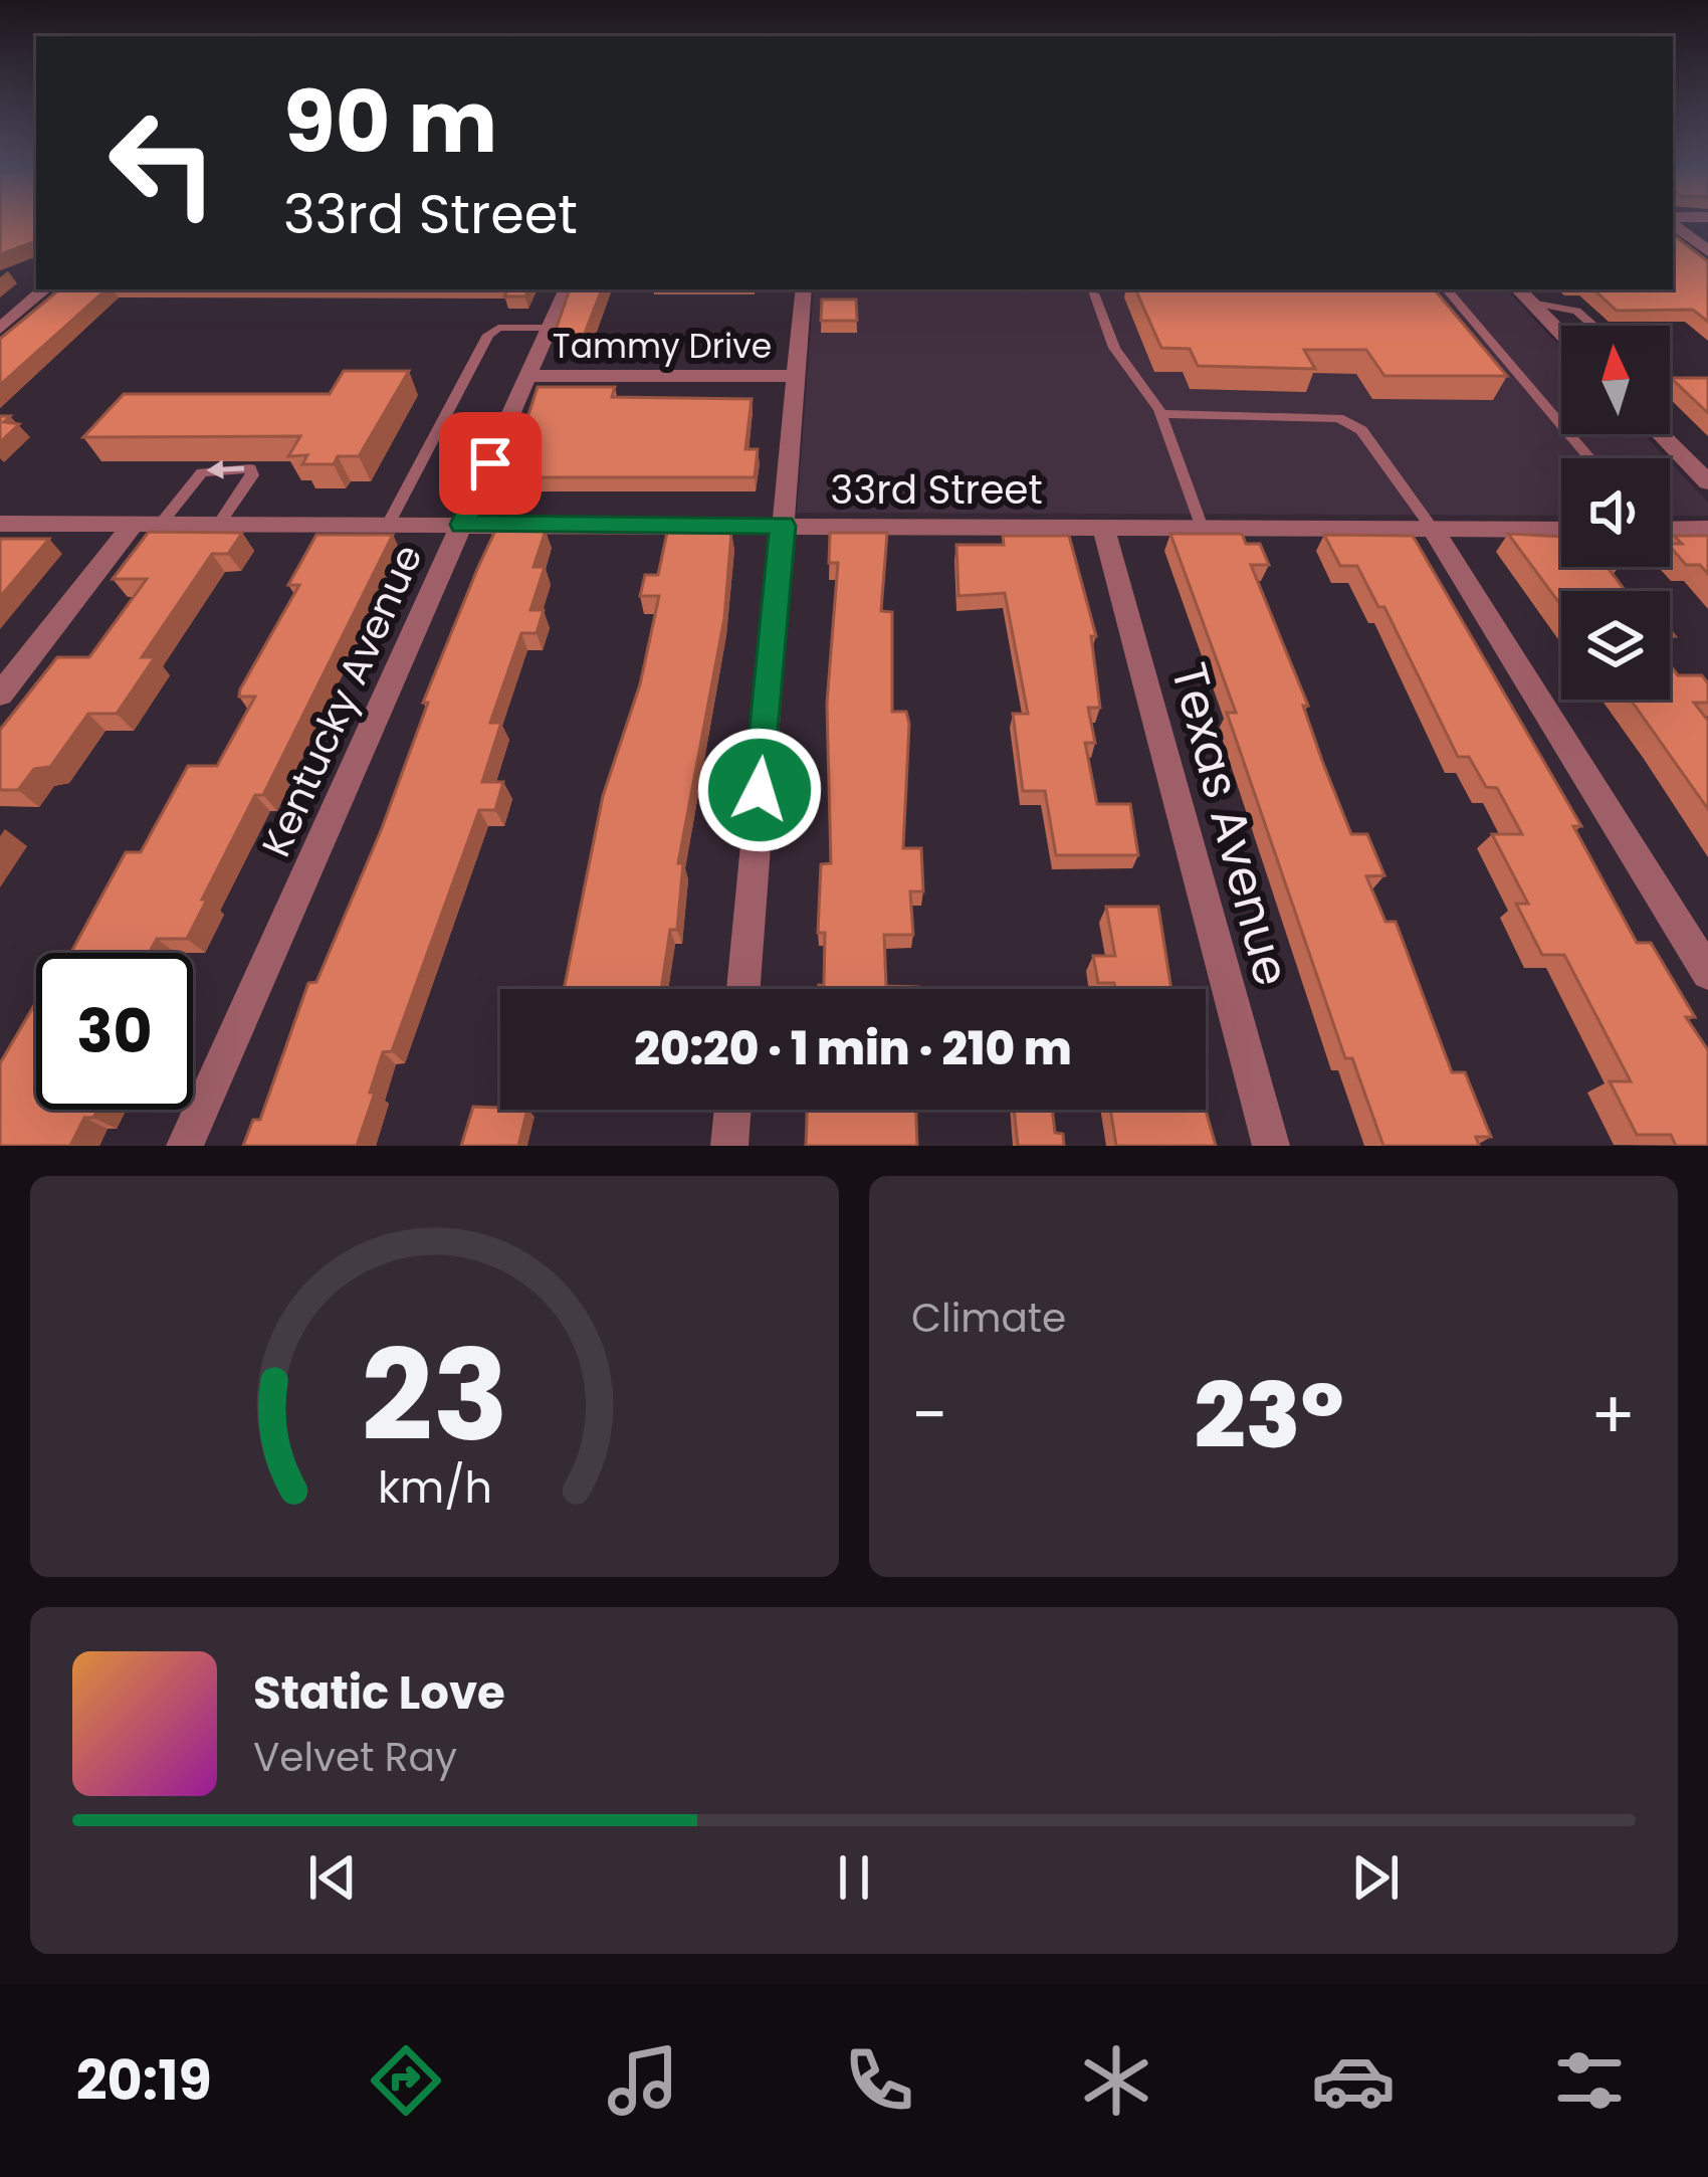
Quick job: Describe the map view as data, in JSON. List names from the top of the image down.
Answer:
{
  "streets": {
    "street": [
      "Tammy Drive",
      "33rd Street",
      "Kentucky Avenue",
      "Texas Avenue"
    ]
  },
  "crossings": [
    ["Tammy Drive", "Kentucky Avenue"],
    ["33rd Street", "Kentucky Avenue"],
    ["33rd Street", "Texas Avenue"]
  ],
  "north": "top",
  "page": {
    "turn": ["90 m", "33rd Street"],
    "limit": "30",
    "trip": "20:20 · 1 min · 210 m",
    "tile": "Climate",
    "heat": ["−", "23°", "+"],
    "song": ["Static Love", "Velvet Ray"],
    "tabs": "20:19",
    "gauge": ["23", "km/h"]
  }
}
